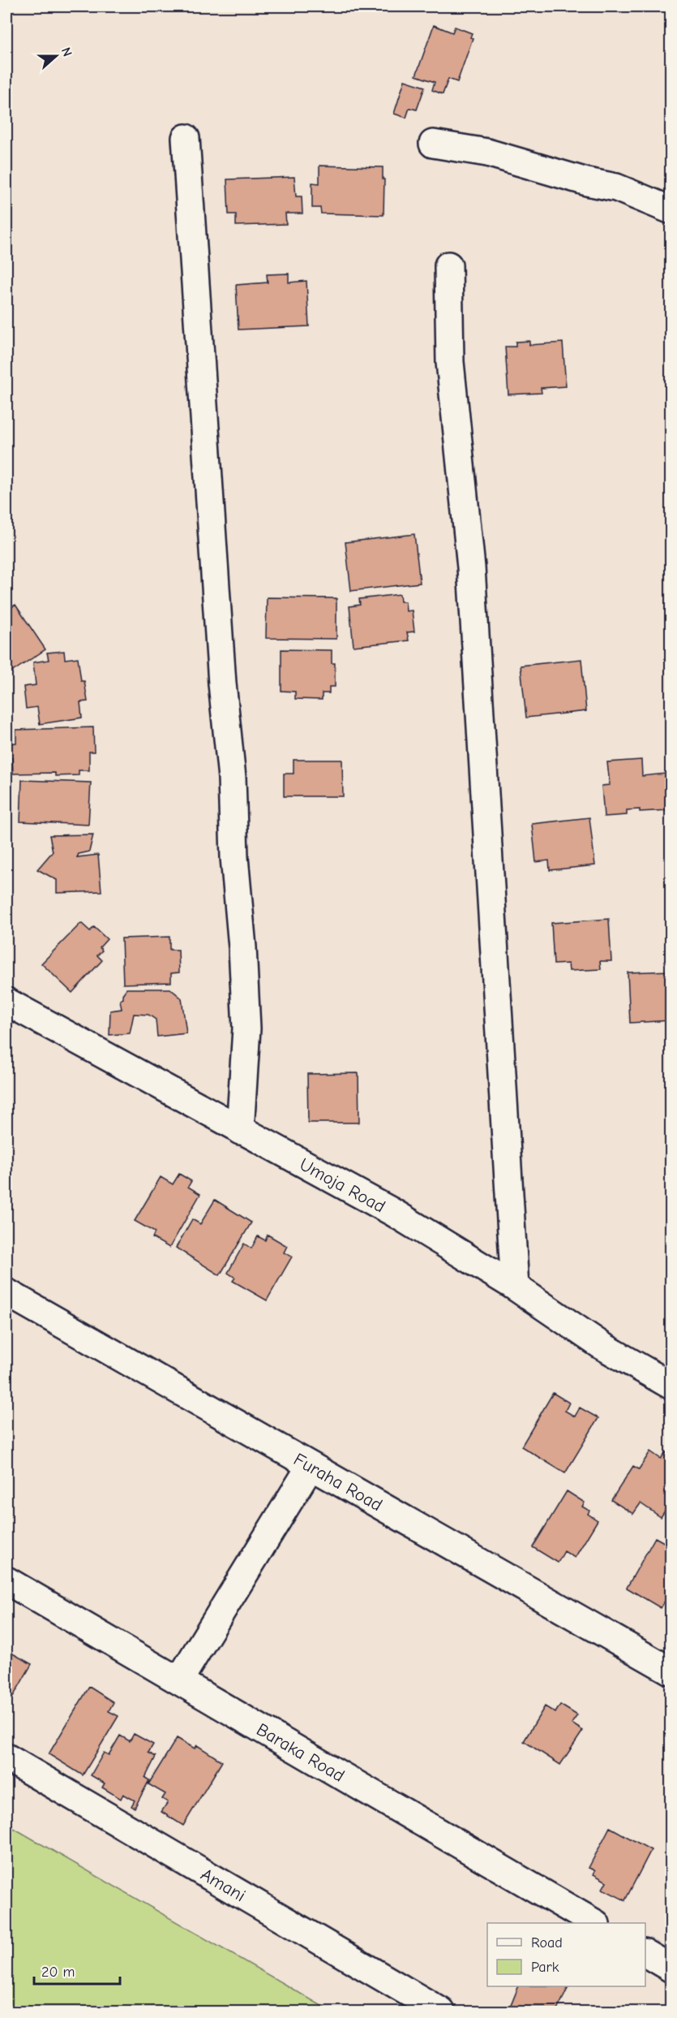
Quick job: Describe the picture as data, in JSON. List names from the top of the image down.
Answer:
{
  "streets": {
    "street": [
      "Umoja Road",
      "Furaha Road",
      "Baraka Road",
      "Amani"
    ]
  },
  "legend": ["Road", "Park"],
  "scale_bar": "20 m",
  "north": "right"
}
